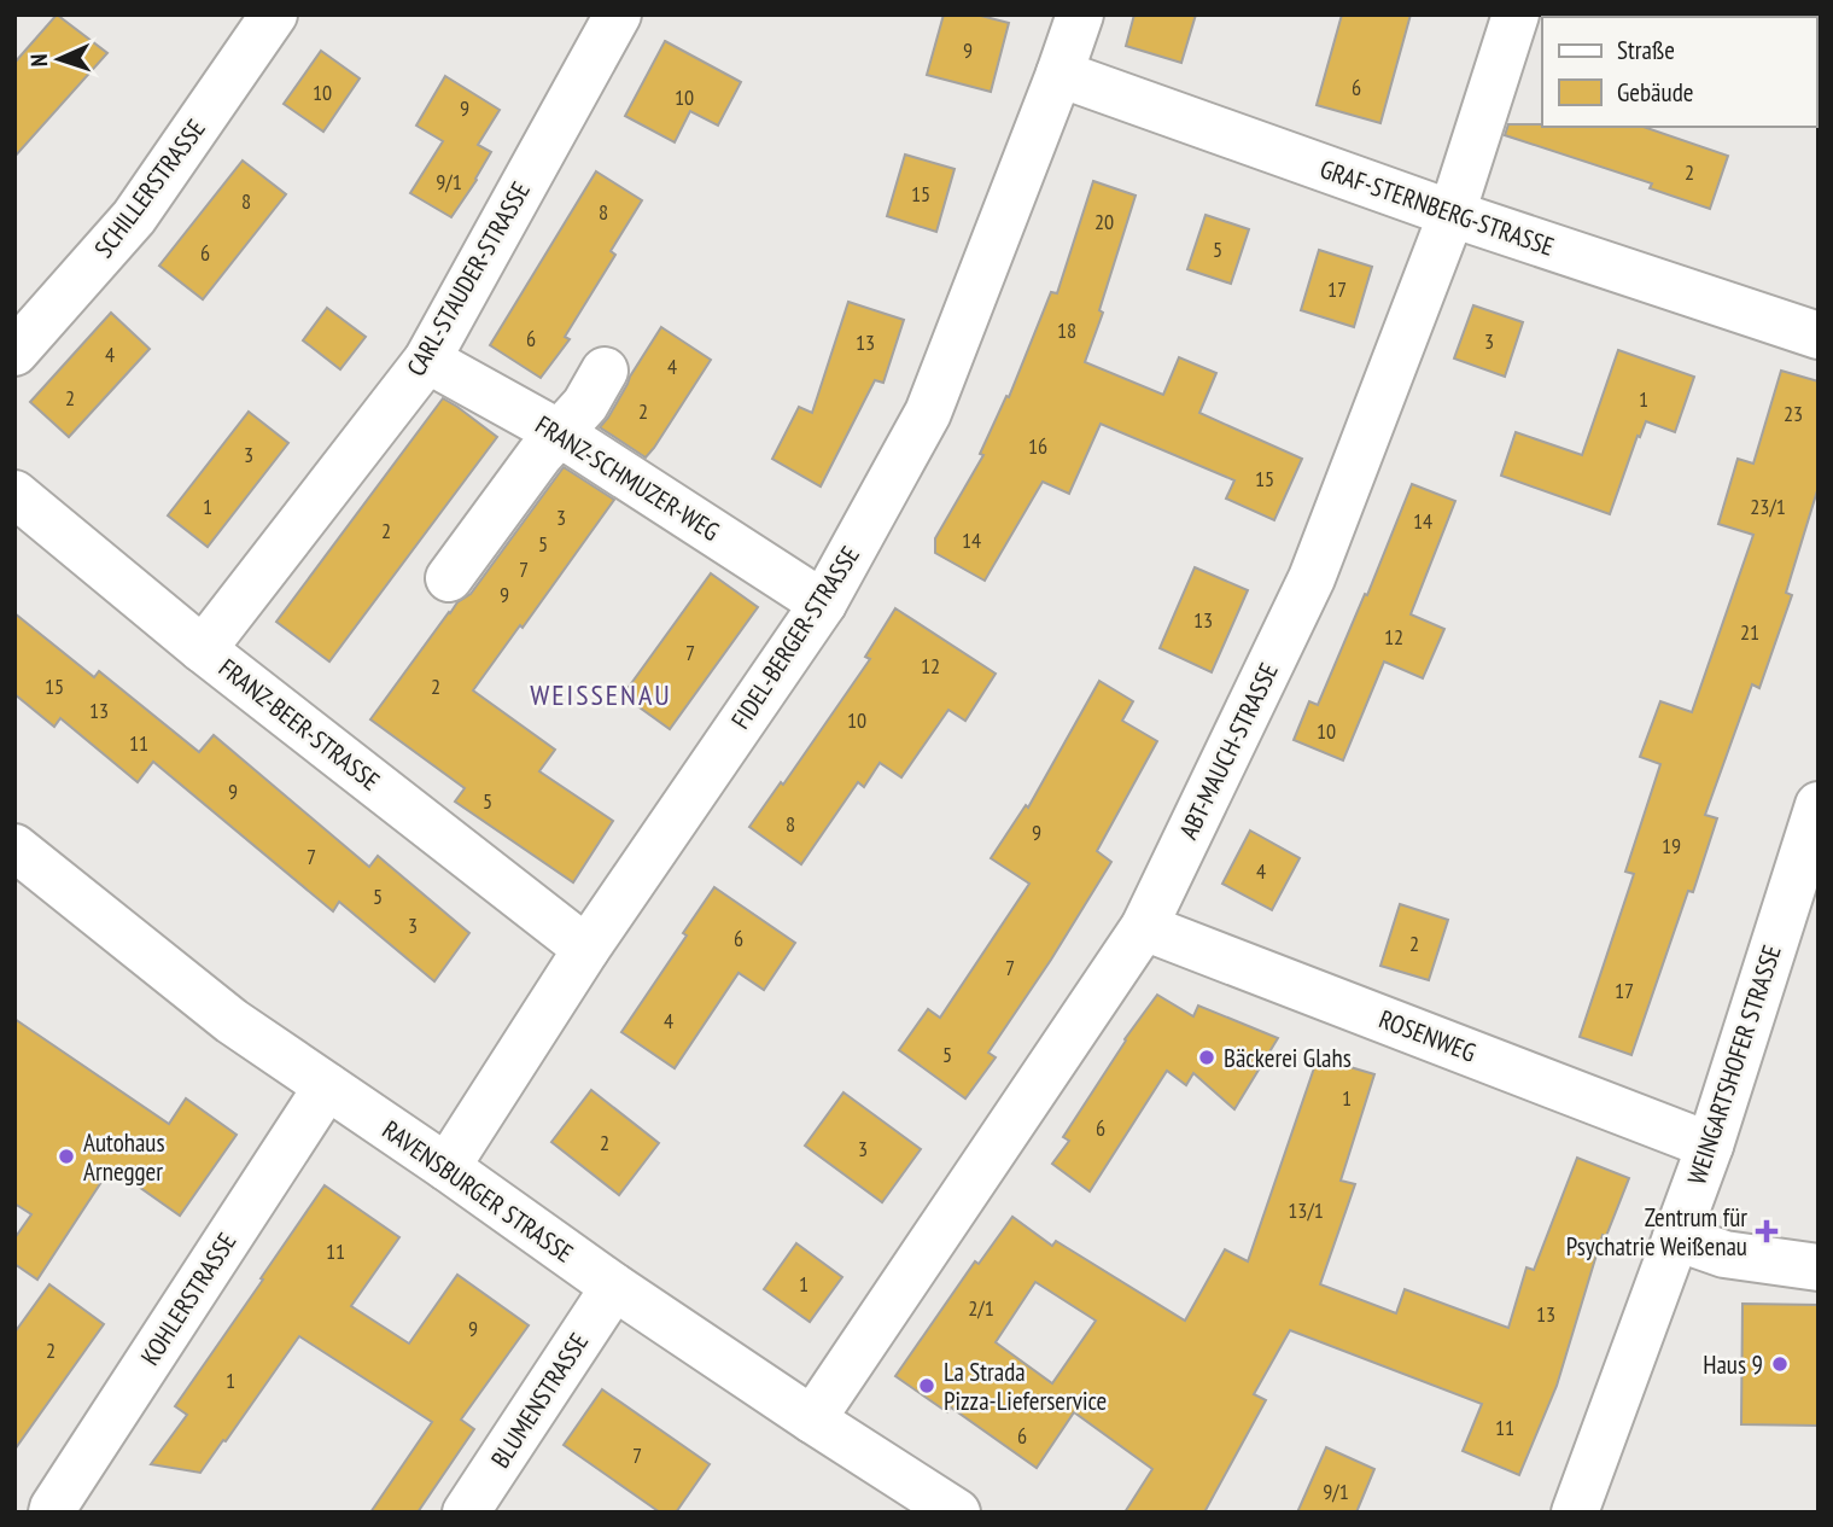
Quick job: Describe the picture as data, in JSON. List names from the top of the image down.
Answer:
{
  "streets": {
    "street": [
      "SCHILLERSTRASSE",
      "GRAF-STERNBERG-STRASSE",
      "CARL-STAUDER-STRASSE",
      "FRANZ-SCHMUZER-WEG",
      "FIDEL-BERGER-STRASSE",
      "FRANZ-BEER-STRASSE",
      "ABT-MAUCH-STRASSE",
      "ROSENWEG",
      "WEINGARTSHOFER STRASSE",
      "RAVENSBURGER STRASSE",
      "KOHLERSTRASSE",
      "BLUMENSTRASSE"
    ]
  },
  "crossings": [
    ["GRAF-STERNBERG-STRASSE", "FIDEL-BERGER-STRASSE"],
    ["GRAF-STERNBERG-STRASSE", "ABT-MAUCH-STRASSE"],
    ["CARL-STAUDER-STRASSE", "FRANZ-SCHMUZER-WEG"],
    ["CARL-STAUDER-STRASSE", "FRANZ-BEER-STRASSE"],
    ["FRANZ-SCHMUZER-WEG", "FIDEL-BERGER-STRASSE"],
    ["FIDEL-BERGER-STRASSE", "FRANZ-BEER-STRASSE"],
    ["FIDEL-BERGER-STRASSE", "RAVENSBURGER STRASSE"],
    ["ABT-MAUCH-STRASSE", "ROSENWEG"],
    ["ABT-MAUCH-STRASSE", "RAVENSBURGER STRASSE"],
    ["ROSENWEG", "WEINGARTSHOFER STRASSE"],
    ["RAVENSBURGER STRASSE", "KOHLERSTRASSE"],
    ["RAVENSBURGER STRASSE", "BLUMENSTRASSE"]
  ],
  "districts": ["WEISSENAU"],
  "places": {
    "other": [
      "Bäckerei Glahs",
      "Autohaus Arnegger",
      "Haus 9",
      "La Strada Pizza-Lieferservice"
    ],
    "health": ["Zentrum für Psychatrie Weißenau"]
  },
  "house_numbers": [
    "9",
    "6",
    "10",
    "10",
    "9",
    "2",
    "9/1",
    "15",
    "8",
    "8",
    "20",
    "5",
    "6",
    "17",
    "18",
    "6",
    "3",
    "13",
    "4",
    "4",
    "2",
    "1",
    "2",
    "23",
    "16",
    "3",
    "15",
    "1",
    "23/1",
    "3",
    "14",
    "2",
    "14",
    "5",
    "7",
    "9",
    "13",
    "21",
    "12",
    "7",
    "12",
    "15",
    "2",
    "13",
    "10",
    "10",
    "11",
    "9",
    "5",
    "8",
    "9",
    "19",
    "7",
    "4",
    "5",
    "3",
    "6",
    "2",
    "7",
    "17",
    "4",
    "5",
    "1",
    "6",
    "2",
    "3",
    "13/1",
    "11",
    "1",
    "2/1",
    "13",
    "9",
    "2",
    "1",
    "11",
    "6",
    "7",
    "9/1"
  ],
  "legend": ["Straße", "Gebäude"],
  "north": "left"
}
